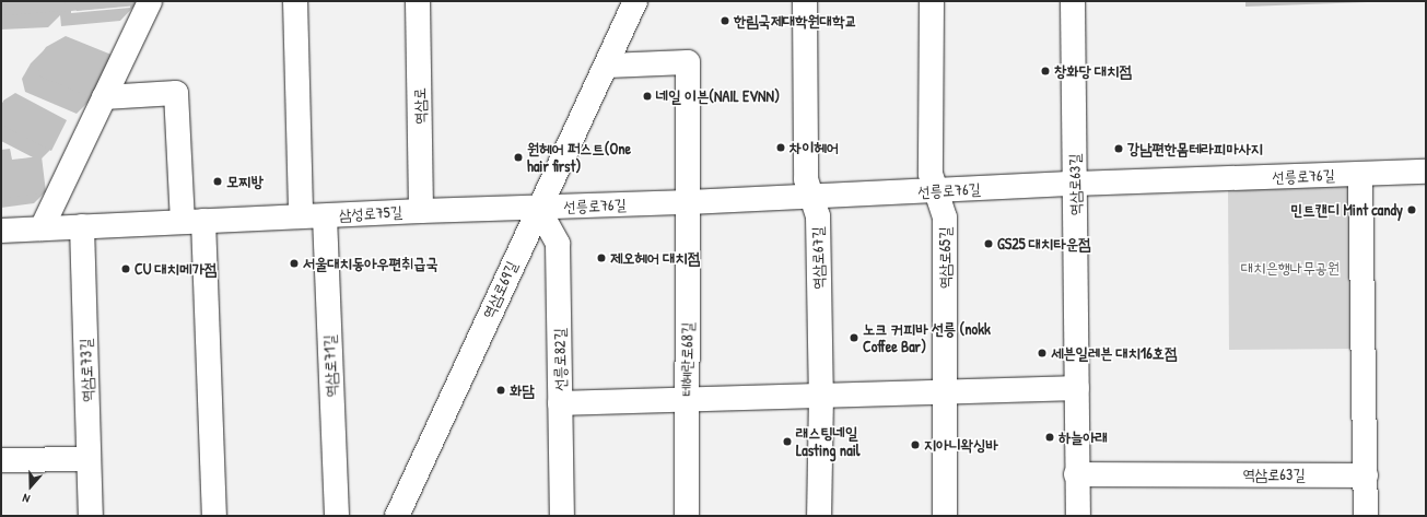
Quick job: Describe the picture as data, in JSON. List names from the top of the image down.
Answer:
{
  "streets": {
    "street": [
      "역삼로",
      "선릉로76길",
      "역삼로63길",
      "삼성로75길",
      "역삼로67길",
      "역삼로65길",
      "역삼로69길",
      "선릉로82길",
      "테헤란로68길",
      "역삼로71길",
      "역삼로73길"
    ]
  },
  "crossings": [
    ["역삼로", "삼성로75길"],
    ["선릉로76길", "역삼로63길"],
    ["선릉로76길", "삼성로75길"],
    ["선릉로76길", "역삼로67길"],
    ["선릉로76길", "역삼로65길"],
    ["선릉로76길", "역삼로69길"],
    ["선릉로76길", "선릉로82길"],
    ["선릉로76길", "테헤란로68길"],
    ["삼성로75길", "역삼로69길"],
    ["삼성로75길", "선릉로82길"],
    ["삼성로75길", "역삼로71길"],
    ["삼성로75길", "역삼로73길"],
    ["역삼로69길", "선릉로82길"]
  ],
  "parks": ["대치은행나무공원"],
  "places": [
    "한림국제대학원대학교",
    "창화당 대치점",
    "네일 이븐(NAIL EVNN)",
    "차이헤어",
    "강남편한몸테라피마사지",
    "원헤어 퍼스트(One hair first)",
    "모찌방",
    "민트캔디 Mint candy",
    "GS25 대치타운점",
    "제오헤어 대치점",
    "서울대치동아우편취급국",
    "CU 대치메가점",
    "노크 커피바 선릉 (nokk Coffee Bar)",
    "세븐일레븐 대치16호점",
    "화담",
    "하늘아래",
    "래스팅네일 Lasting nail",
    "지아니왁싱바"
  ],
  "north": "bottom"
}
